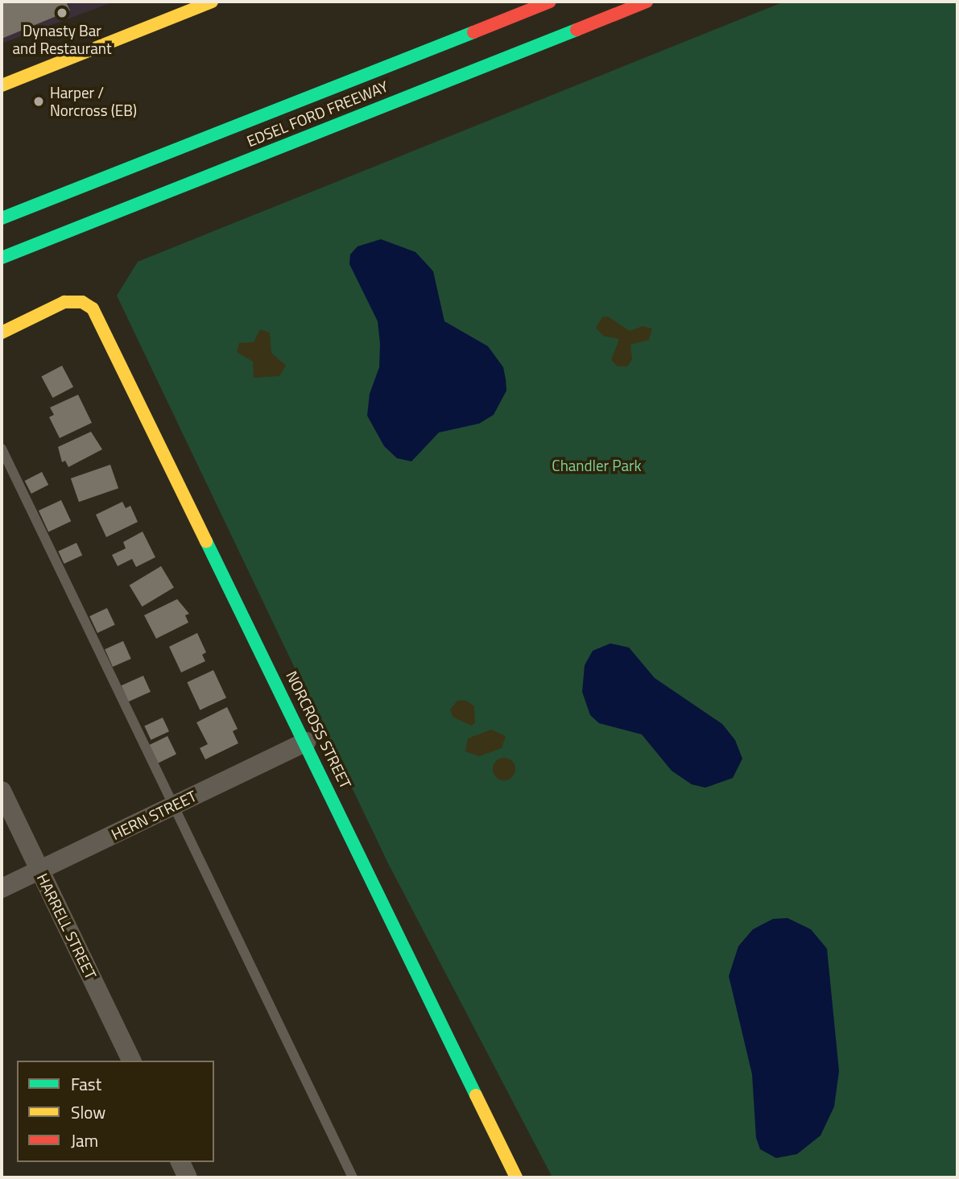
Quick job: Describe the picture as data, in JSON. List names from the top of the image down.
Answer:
{
  "streets": {
    "main road": ["EDSEL FORD FREEWAY", "NORCROSS STREET"],
    "street": ["HERN STREET", "HARRELL STREET"]
  },
  "crossings": [
    ["NORCROSS STREET", "HERN STREET"],
    ["HERN STREET", "HARRELL STREET"]
  ],
  "parks": ["Chandler Park"],
  "places": ["Dynasty Bar and Restaurant", "Harper / Norcross (EB)"],
  "legend": ["Fast", "Slow", "Jam"]
}
